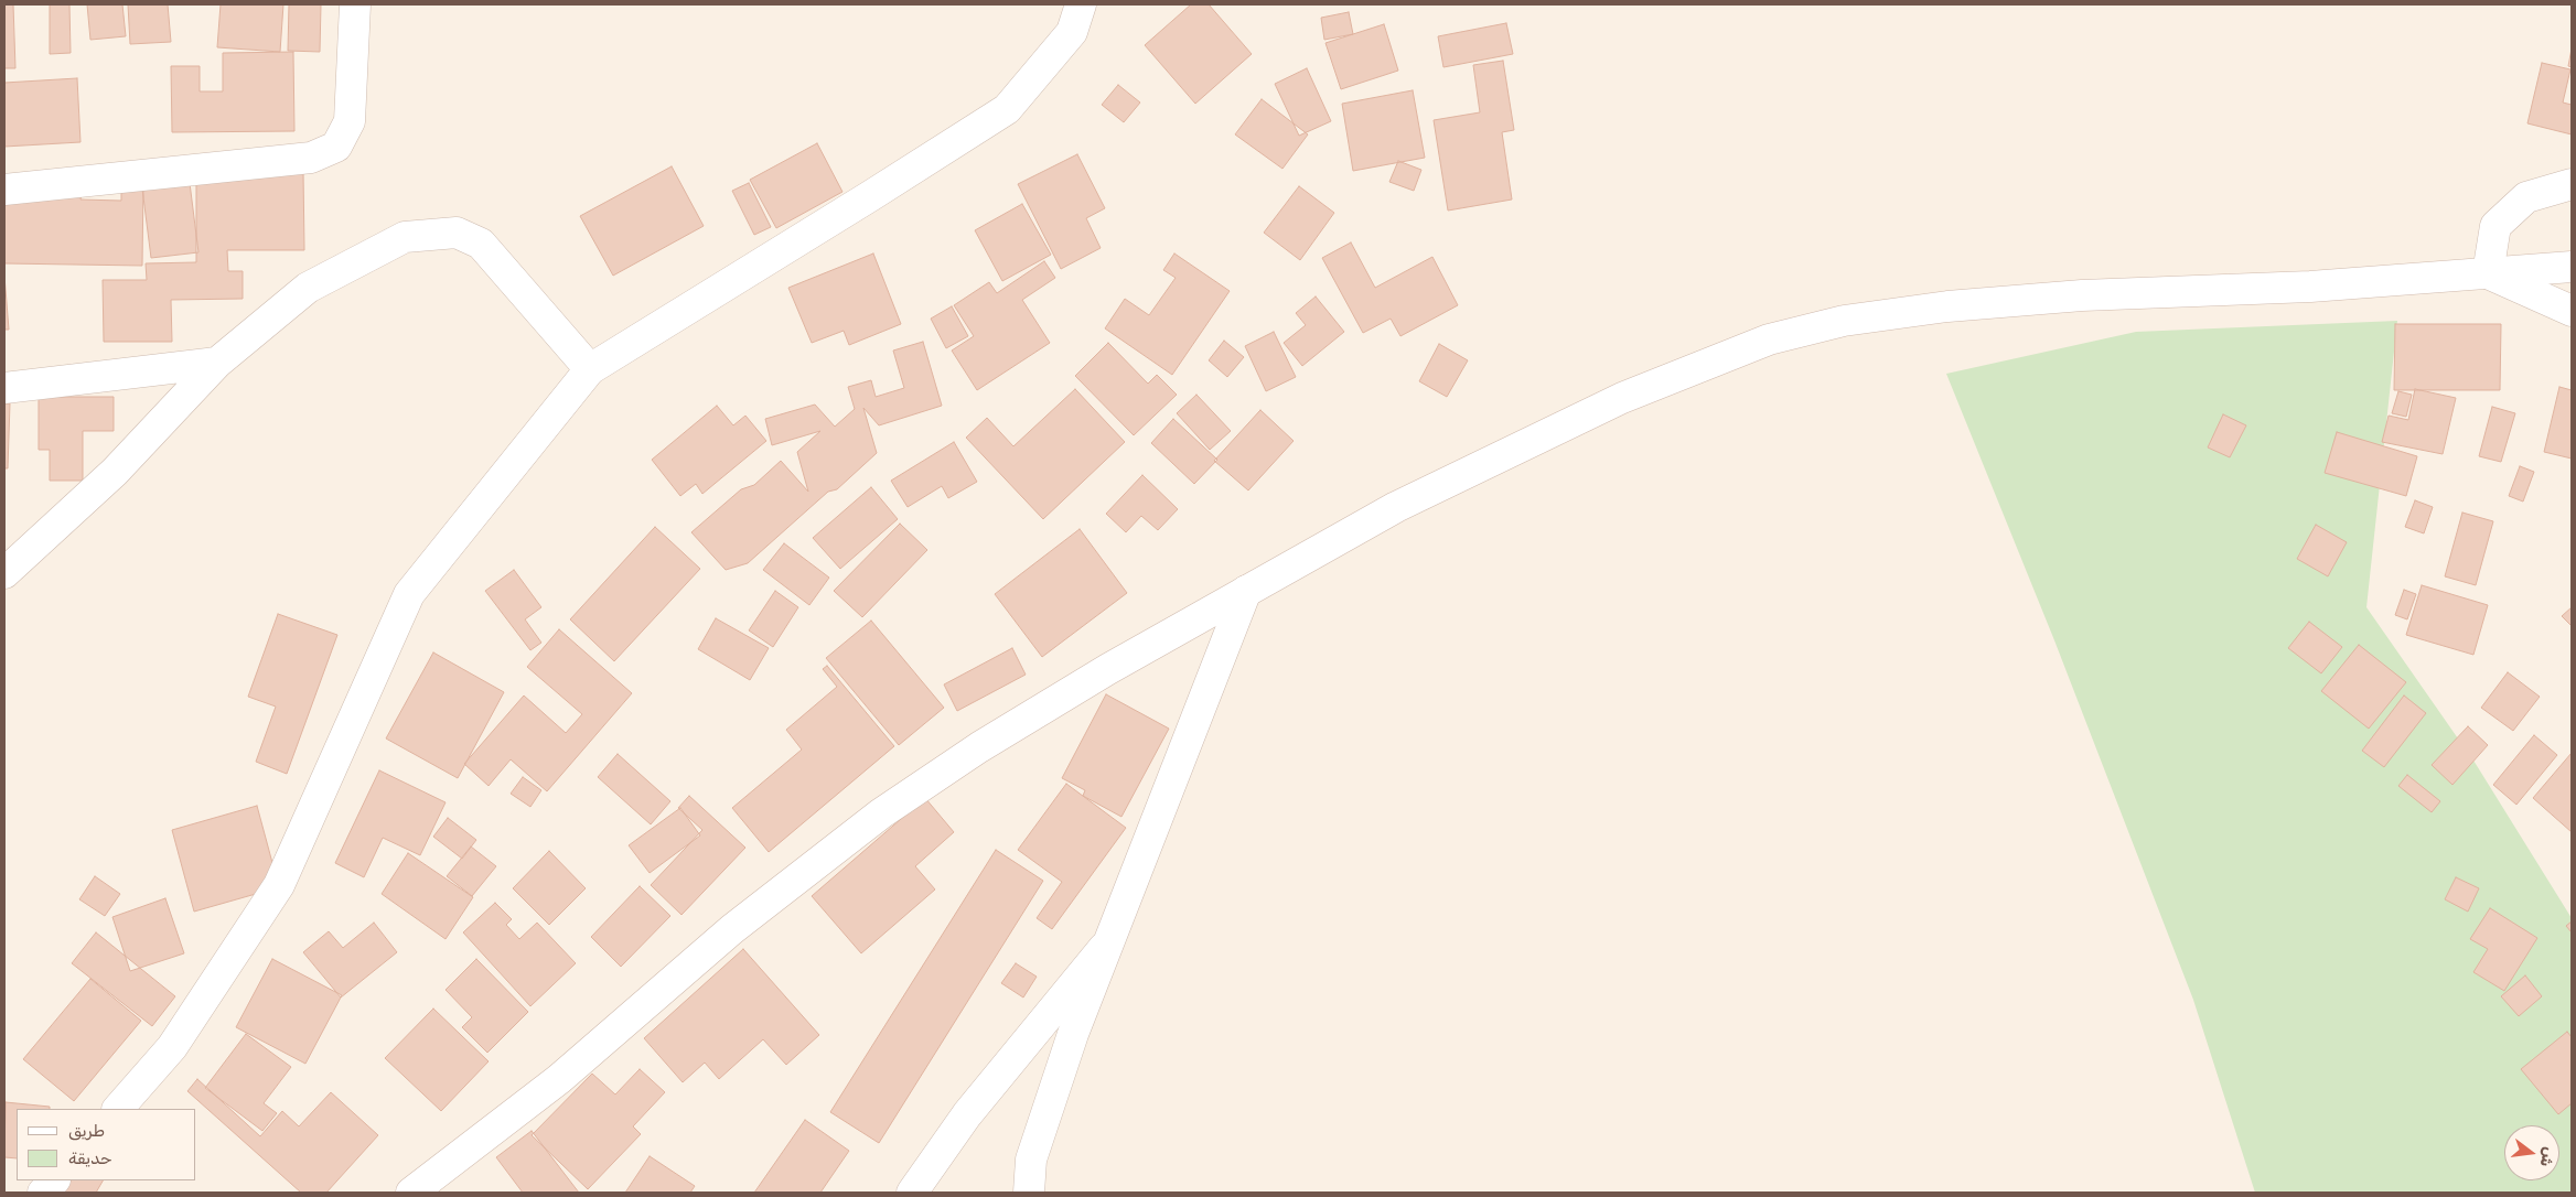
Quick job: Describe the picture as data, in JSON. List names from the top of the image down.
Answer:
{
  "legend": ["طريق", "حديقة"],
  "north": "right"
}
